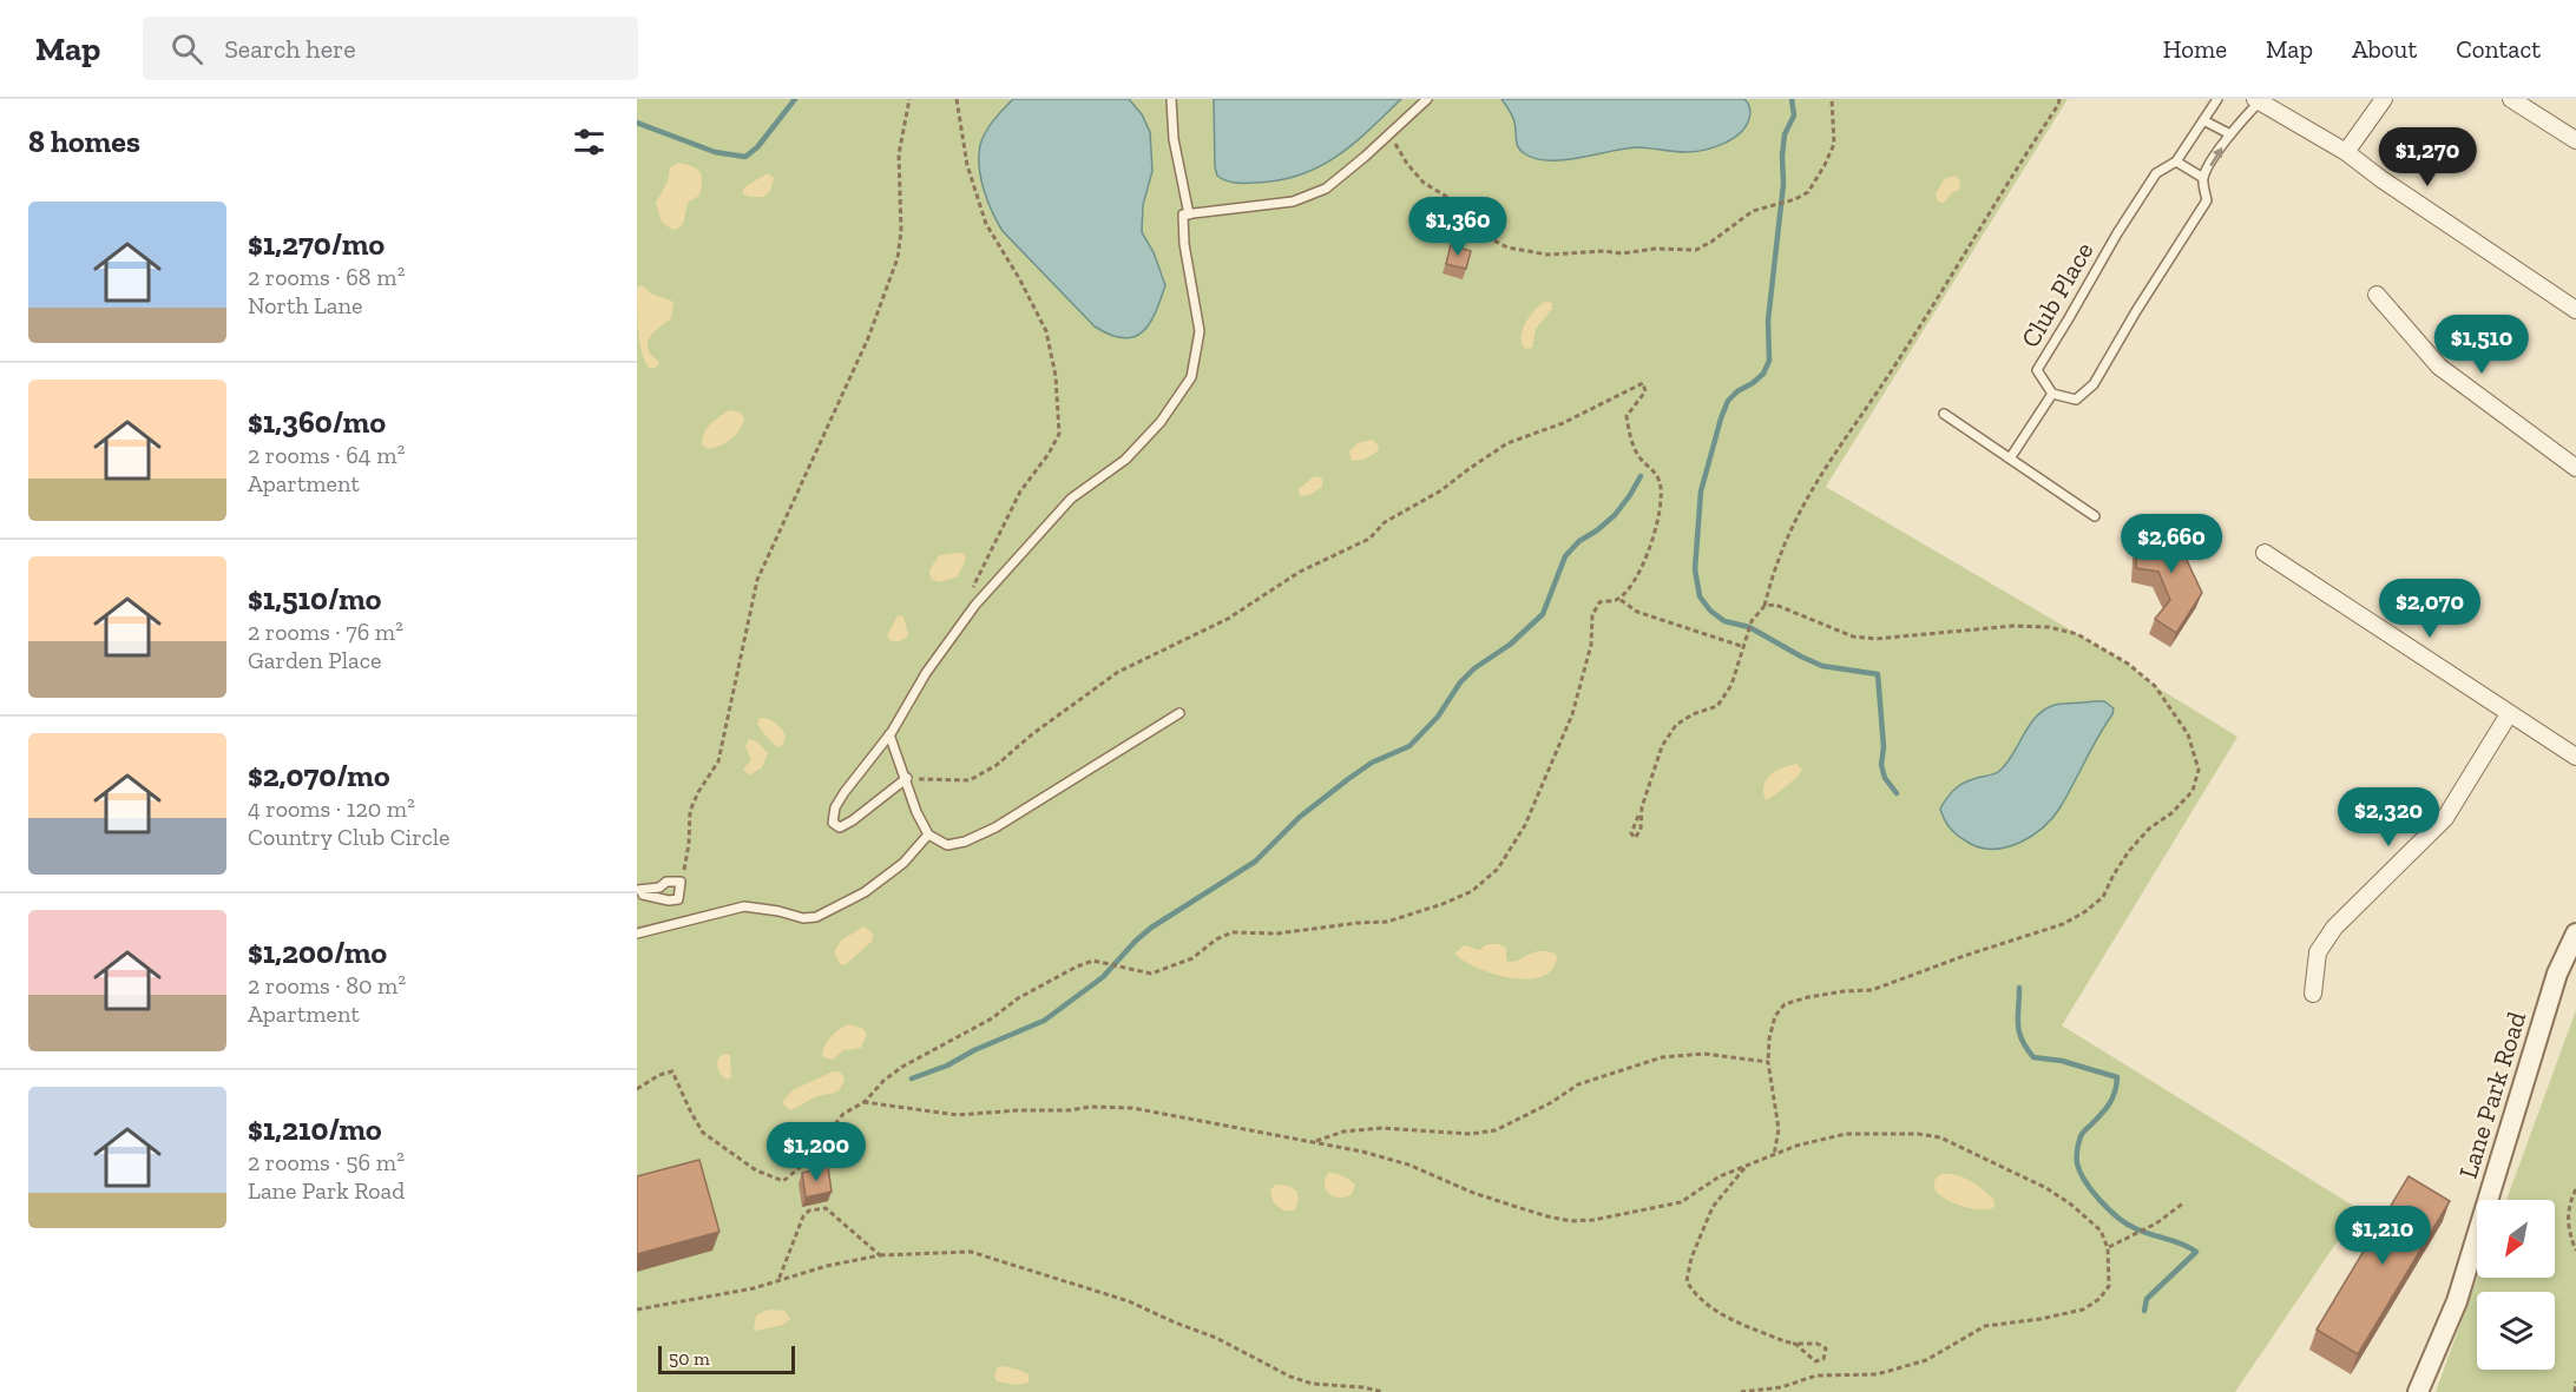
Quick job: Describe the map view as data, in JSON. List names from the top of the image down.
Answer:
{
  "streets": {
    "street": ["Lane Park Road"],
    "lane": ["Club Place"]
  },
  "scale_bar": "50 m",
  "north": "bottom left",
  "page": {
    "header": "Map",
    "search": "Search here",
    "nav": [
      "Home",
      "Map",
      "About",
      "Contact"
    ],
    "heading": "8 homes",
    "price": [
      "$1,270",
      "$1,360",
      "$1,510",
      "$2,660",
      "$2,070",
      "$2,320",
      "$1,200",
      "$1,210"
    ],
    "list": [
      {
        "name": "$1,270/mo",
        "note": "2 rooms · 68 m² · North Lane"
      },
      {
        "name": "$1,360/mo",
        "note": "2 rooms · 64 m² · Apartment"
      },
      {
        "name": "$1,510/mo",
        "note": "2 rooms · 76 m² · Garden Place"
      },
      {
        "name": "$2,070/mo",
        "note": "4 rooms · 120 m² · Country Club Circle"
      },
      {
        "name": "$1,200/mo",
        "note": "2 rooms · 80 m² · Apartment"
      },
      {
        "name": "$1,210/mo",
        "note": "2 rooms · 56 m² · Lane Park Road"
      }
    ],
    "scale": "50 m"
  }
}
